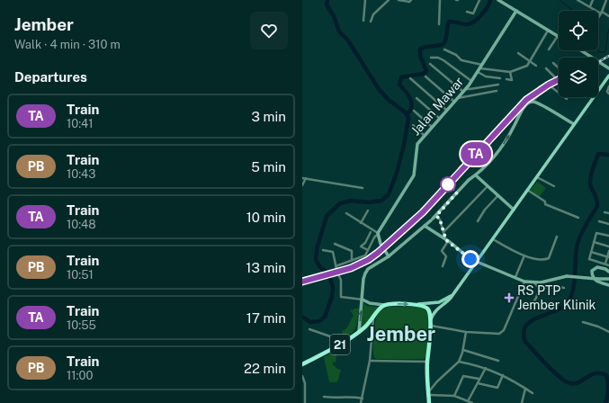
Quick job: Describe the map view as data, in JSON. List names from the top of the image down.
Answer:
{
  "streets": {
    "highway": ["21"],
    "street": ["Jalan Mawar"]
  },
  "districts": ["Jember"],
  "places": {
    "health": ["RS PTP Jember Klinik"]
  },
  "page": {
    "heading": [
      ["Jember", "Walk · 4 min · 310 m"],
      "Departures"
    ],
    "on_map": "TA",
    "list": [
      {
        "mark": "TA",
        "name": "Train",
        "note": "10:41",
        "value": "3 min"
      },
      {
        "mark": "PB",
        "name": "Train",
        "note": "10:43",
        "value": "5 min"
      },
      {
        "mark": "TA",
        "name": "Train",
        "note": "10:48",
        "value": "10 min"
      },
      {
        "mark": "PB",
        "name": "Train",
        "note": "10:51",
        "value": "13 min"
      },
      {
        "mark": "TA",
        "name": "Train",
        "note": "10:55",
        "value": "17 min"
      },
      {
        "mark": "PB",
        "name": "Train",
        "note": "11:00",
        "value": "22 min"
      }
    ]
  }
}
